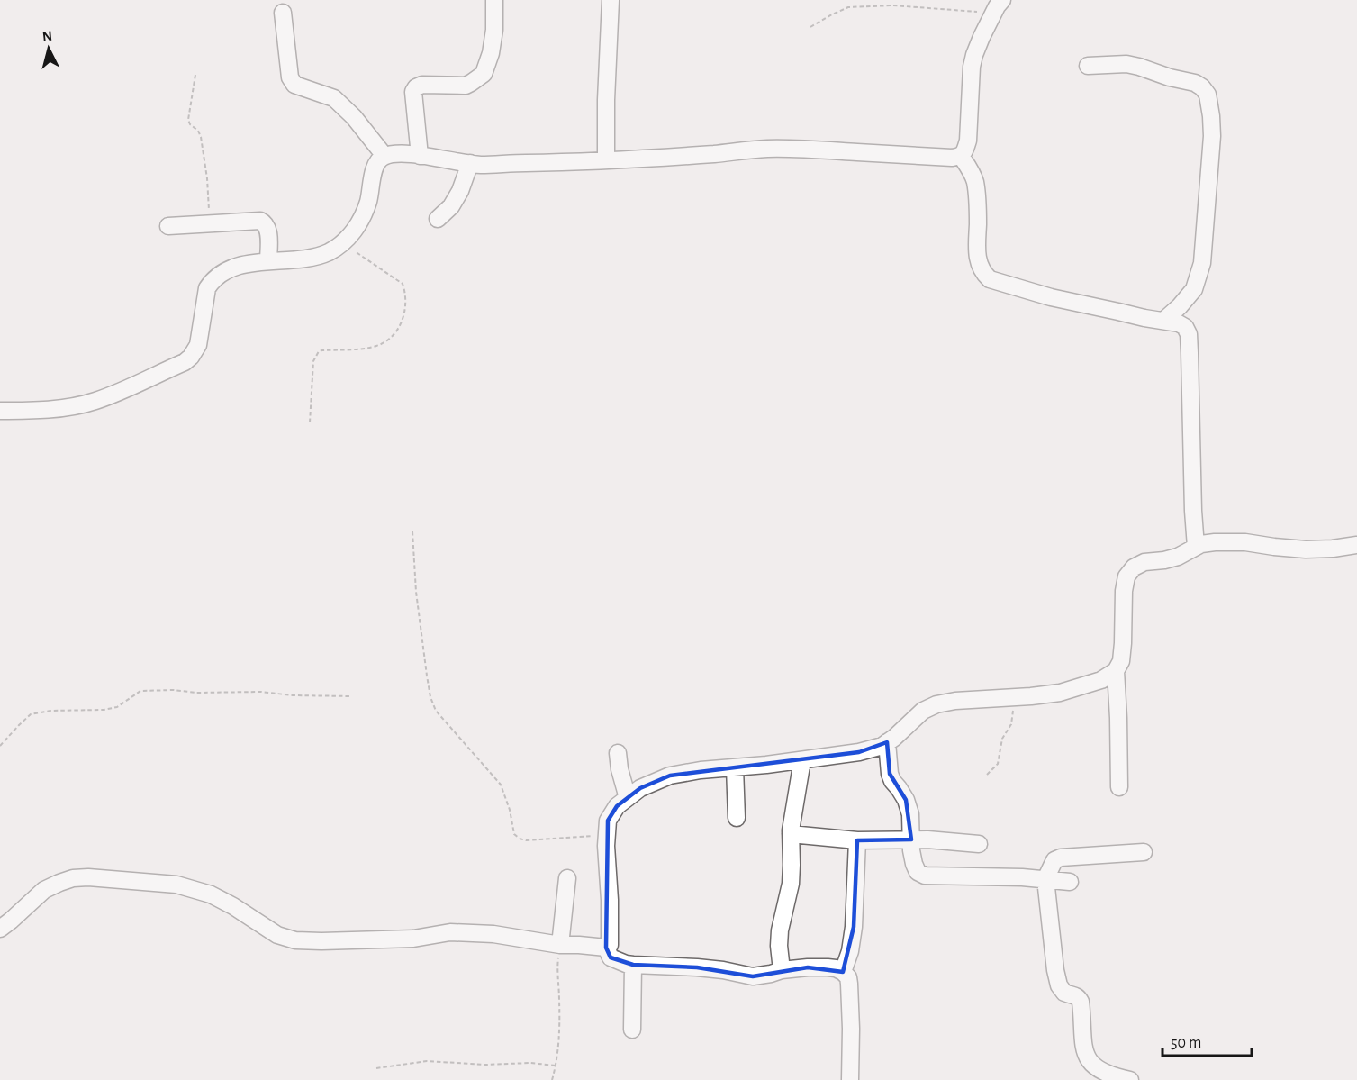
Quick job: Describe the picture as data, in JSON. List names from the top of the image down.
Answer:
{
  "scale_bar": "50 m",
  "north": "top"
}
